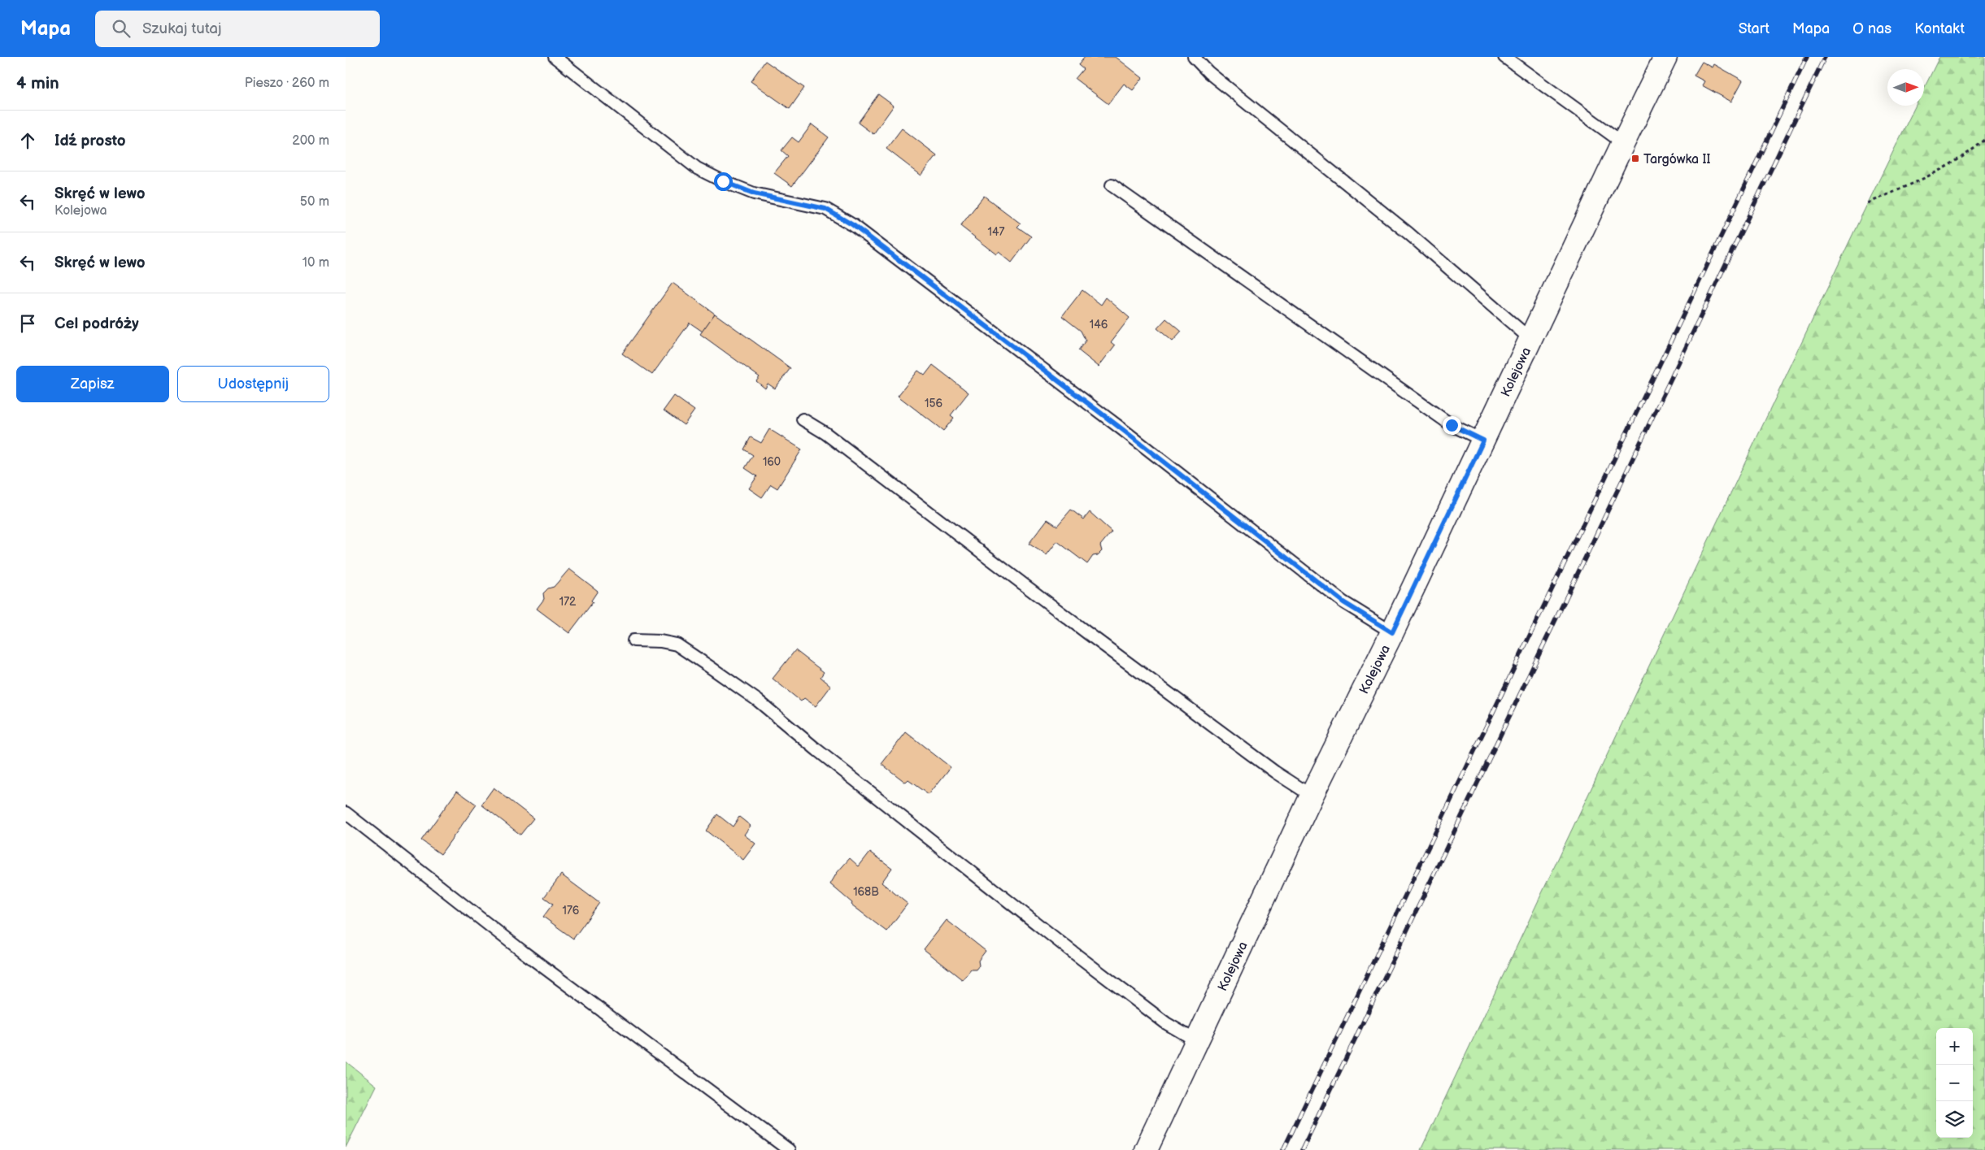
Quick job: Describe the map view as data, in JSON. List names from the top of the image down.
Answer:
{
  "streets": {
    "street": ["Kolejowa"]
  },
  "places": {
    "transit": ["Targówka II"]
  },
  "house_numbers": [
    "147",
    "146",
    "156",
    "160",
    "172",
    "168B",
    "176"
  ],
  "north": "right",
  "page": {
    "header": "Mapa",
    "search": "Szukaj tutaj",
    "nav": [
      "Start",
      "Mapa",
      "O nas",
      "Kontakt"
    ],
    "heading": ["4 min", "Pieszo · 260 m"],
    "list": [
      ["Idź prosto", "200 m"],
      ["Skręć w lewo", "Kolejowa", "50 m"],
      ["Skręć w lewo", "10 m"],
      "Cel podróży"
    ],
    "buttons": ["Zapisz", "Udostępnij"],
    "map_buttons": ["+", "−"]
  }
}
